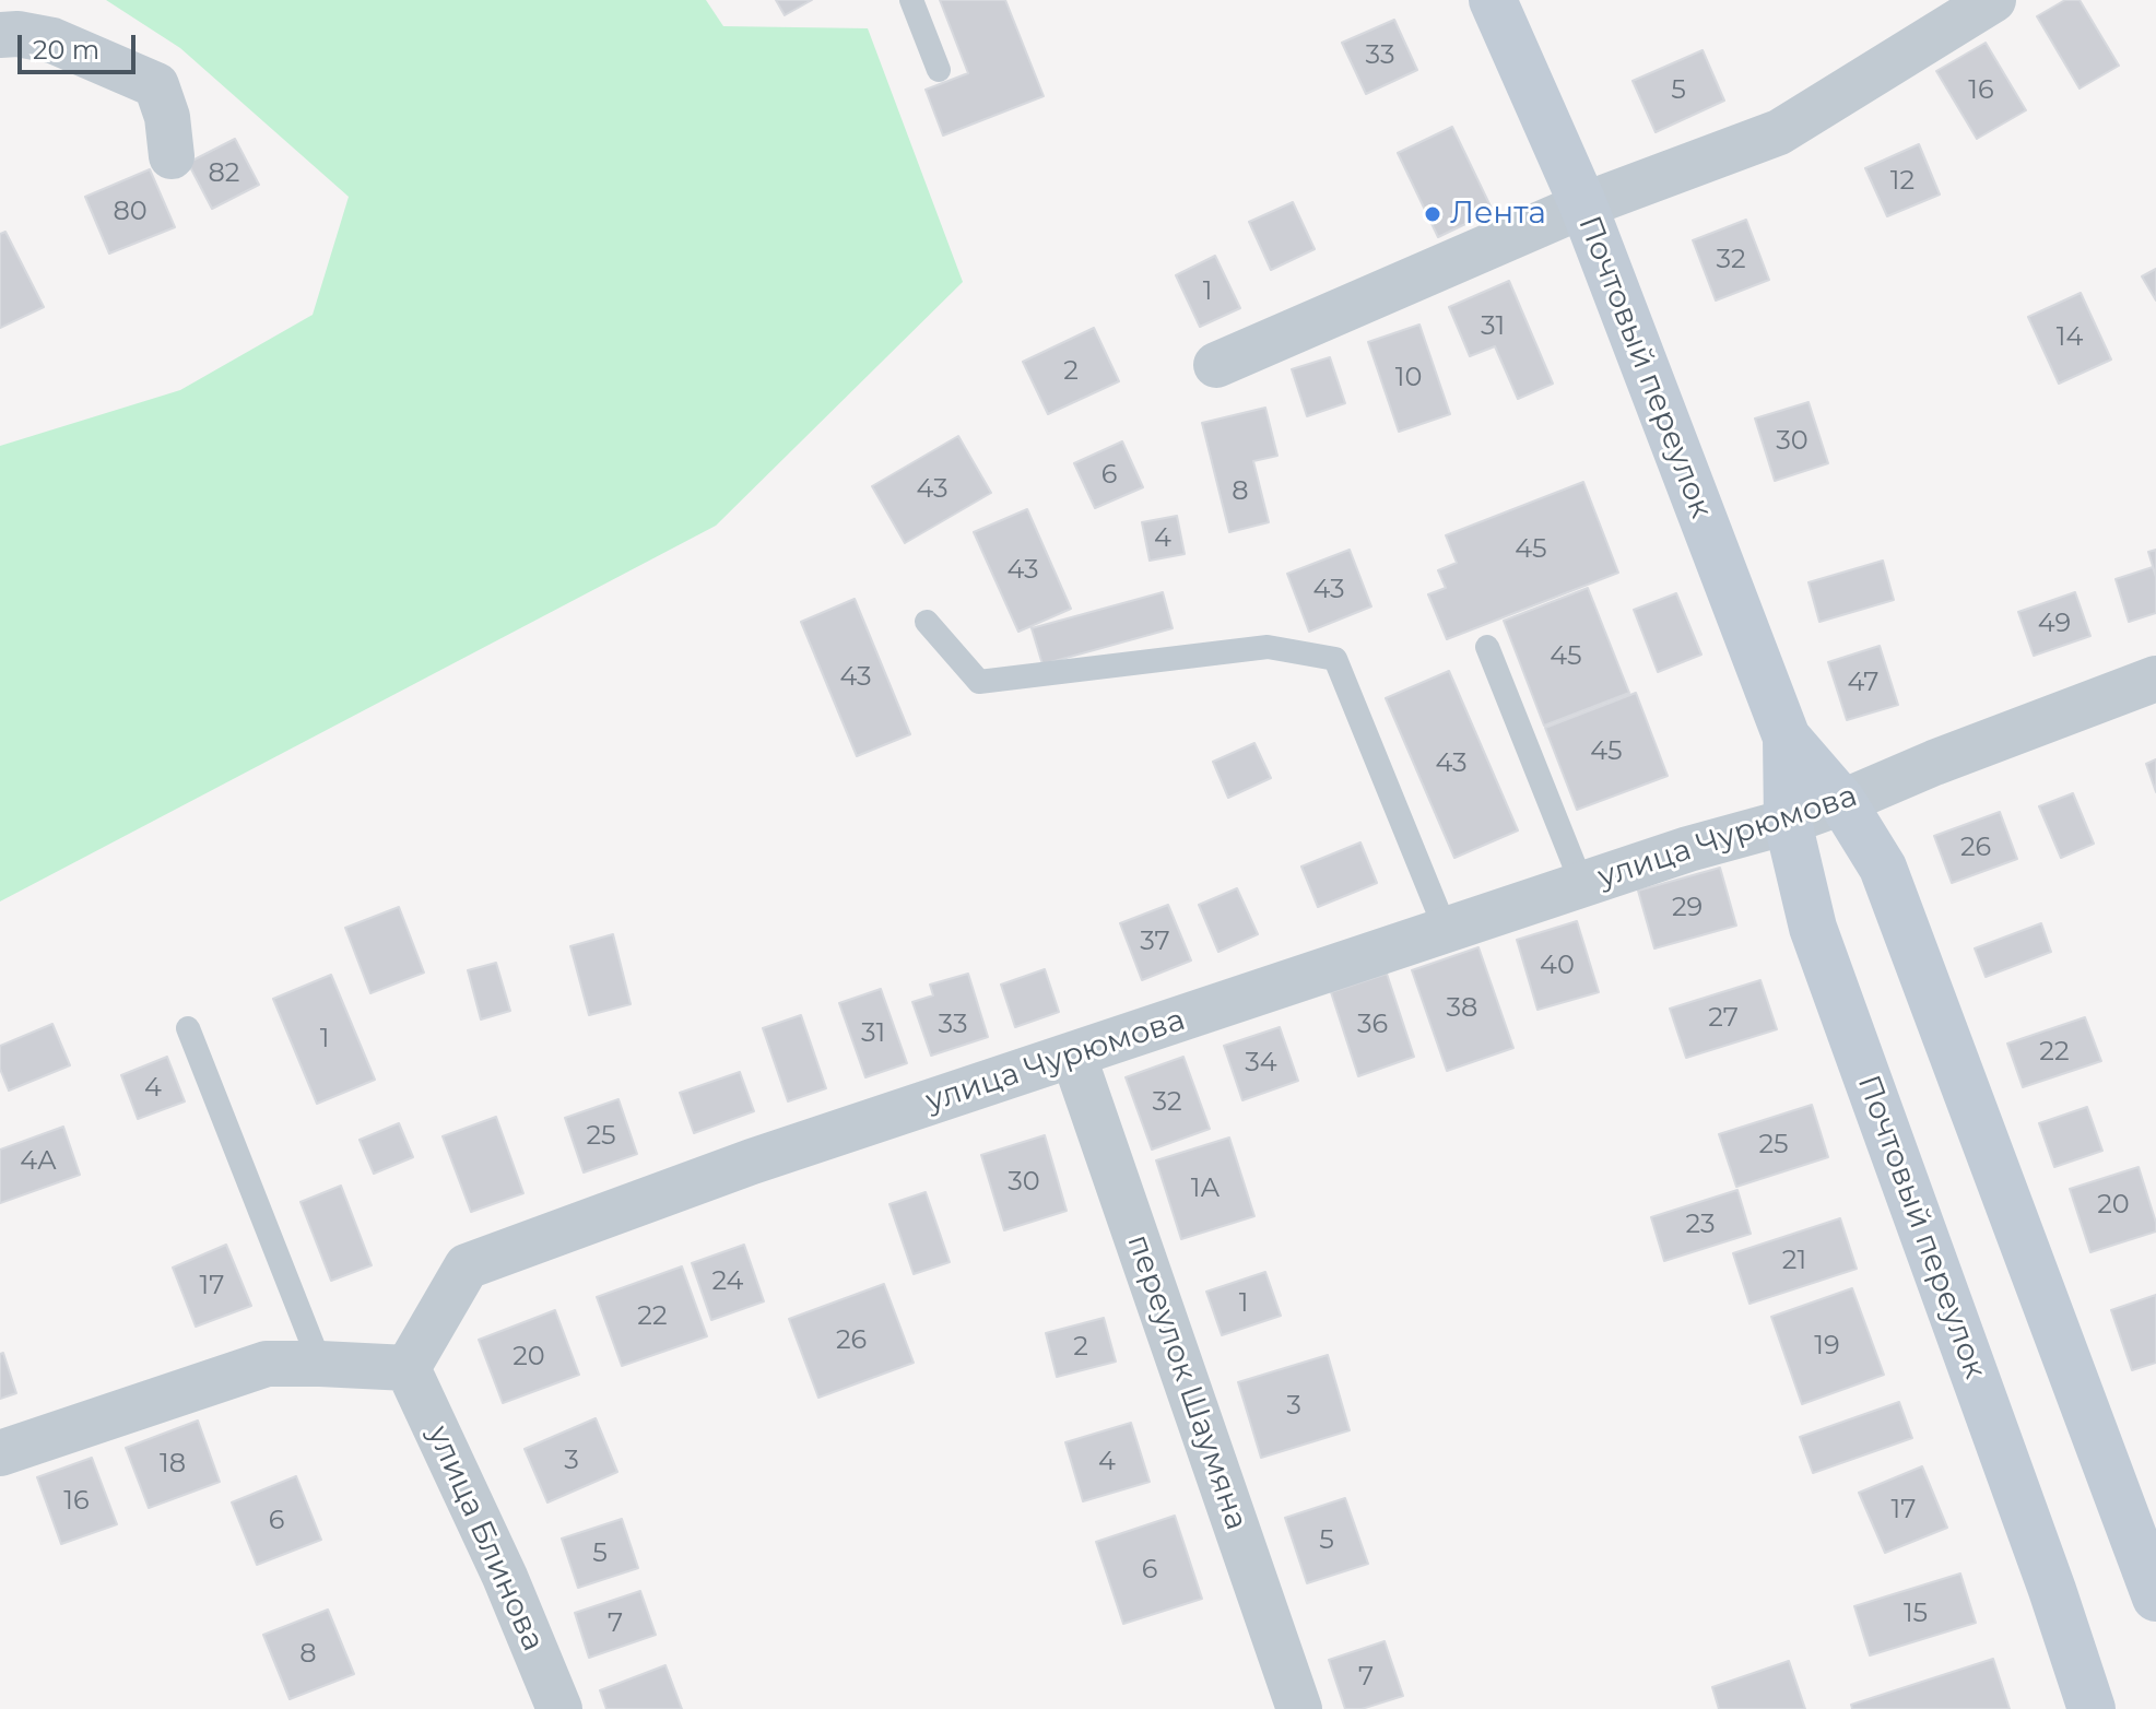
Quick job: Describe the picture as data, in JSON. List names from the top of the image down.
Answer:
{
  "streets": {
    "street": [
      "Почтовый переулок",
      "улица Чурюмова",
      "переулок Шаумяна",
      "улица Блинова"
    ]
  },
  "crossings": [
    ["Почтовый переулок", "улица Чурюмова"],
    ["улица Чурюмова", "переулок Шаумяна"],
    ["улица Чурюмова", "улица Блинова"]
  ],
  "places": ["Лента"],
  "house_numbers": [
    "33",
    "5",
    "16",
    "82",
    "12",
    "80",
    "32",
    "1",
    "31",
    "14",
    "2",
    "10",
    "30",
    "6",
    "43",
    "8",
    "4",
    "45",
    "43",
    "43",
    "49",
    "45",
    "43",
    "47",
    "45",
    "43",
    "26",
    "29",
    "37",
    "40",
    "38",
    "27",
    "33",
    "36",
    "31",
    "1",
    "22",
    "34",
    "4",
    "32",
    "25",
    "25",
    "4А",
    "30",
    "1А",
    "20",
    "23",
    "21",
    "24",
    "17",
    "1",
    "22",
    "26",
    "19",
    "2",
    "20",
    "3",
    "3",
    "4",
    "18",
    "16",
    "17",
    "6",
    "5",
    "5",
    "6",
    "15",
    "7",
    "8",
    "7"
  ],
  "scale_bar": "20 m"
}
